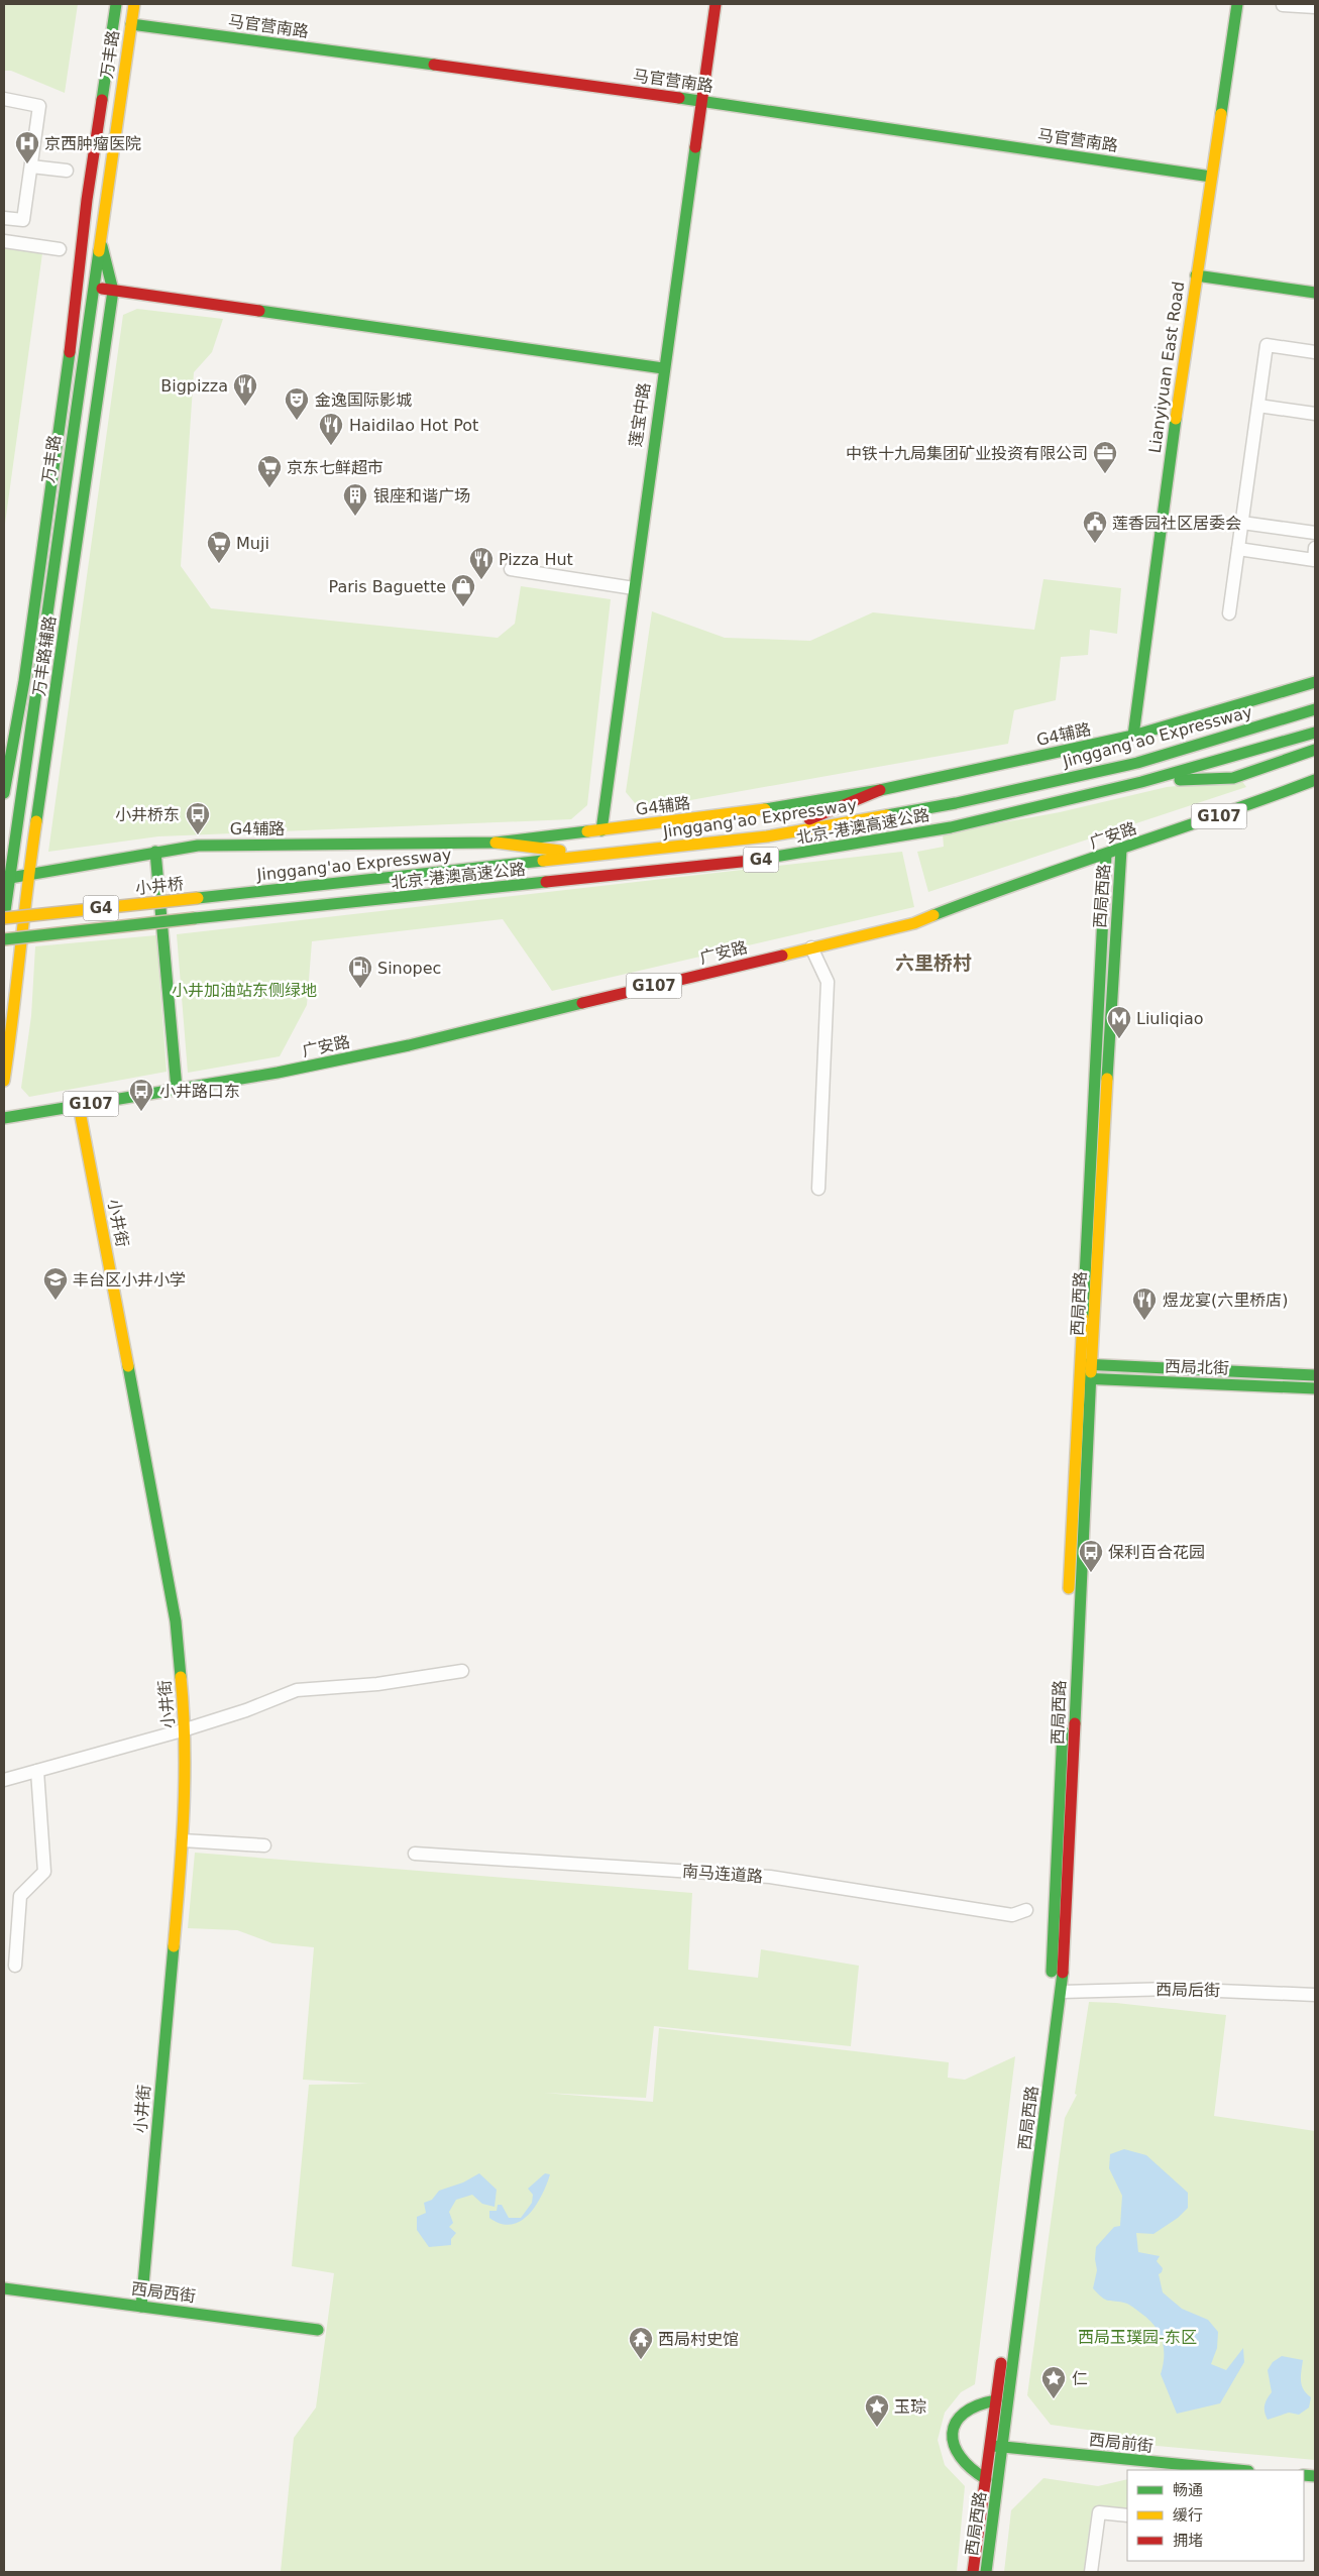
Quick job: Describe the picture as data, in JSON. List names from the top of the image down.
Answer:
{
  "streets": {
    "main road": [
      "马官营南路",
      "万丰路",
      "Lianyiyuan East Road",
      "莲宝中路",
      "万丰路辅路",
      "G4辅路",
      "Jinggang'ao Expressway",
      "G107",
      "北京-港澳高速公路",
      "广安路",
      "G4",
      "小井桥",
      "西局西路",
      "小井街",
      "西局北街",
      "西局西街",
      "西局前街"
    ],
    "street": ["南马连道路", "西局后街"]
  },
  "crossings": [
    ["马官营南路", "万丰路"],
    ["马官营南路", "Lianyiyuan East Road"],
    ["马官营南路", "莲宝中路"],
    ["万丰路", "万丰路辅路"],
    ["万丰路", "G4辅路"],
    ["万丰路", "小井桥"],
    ["Lianyiyuan East Road", "G4辅路"],
    ["莲宝中路", "G4辅路"],
    ["万丰路辅路", "G4辅路"],
    ["Jinggang'ao Expressway", "小井桥"],
    ["广安路", "西局西路"],
    ["广安路", "小井街"],
    ["西局西路", "西局北街"],
    ["西局西路", "西局后街"],
    ["西局西路", "西局前街"],
    ["小井街", "西局西街"]
  ],
  "districts": ["六里桥村"],
  "parks": ["小井加油站东侧绿地", "西局玉璞园-东区"],
  "places": {
    "hospital": ["京西肿瘤医院"],
    "restaurant": [
      "Bigpizza",
      "Haidilao Hot Pot",
      "Pizza Hut",
      "煜龙宴(六里桥店)"
    ],
    "theatre": ["金逸国际影城"],
    "office": ["中铁十九局集团矿业投资有限公司"],
    "supermarket": ["京东七鲜超市", "Muji"],
    "building": ["银座和谐广场"],
    "public building": ["莲香园社区居委会"],
    "shop": ["Paris Baguette"],
    "bus stop": ["小井桥东", "小井路口东", "保利百合花园"],
    "fuel station": ["Sinopec"],
    "metro station": ["Liuliqiao"],
    "school or university": ["丰台区小井小学"],
    "temple": ["西局村史馆"],
    "place": ["仁", "玉琮"]
  },
  "legend": ["畅通", "缓行", "拥堵"]
}
